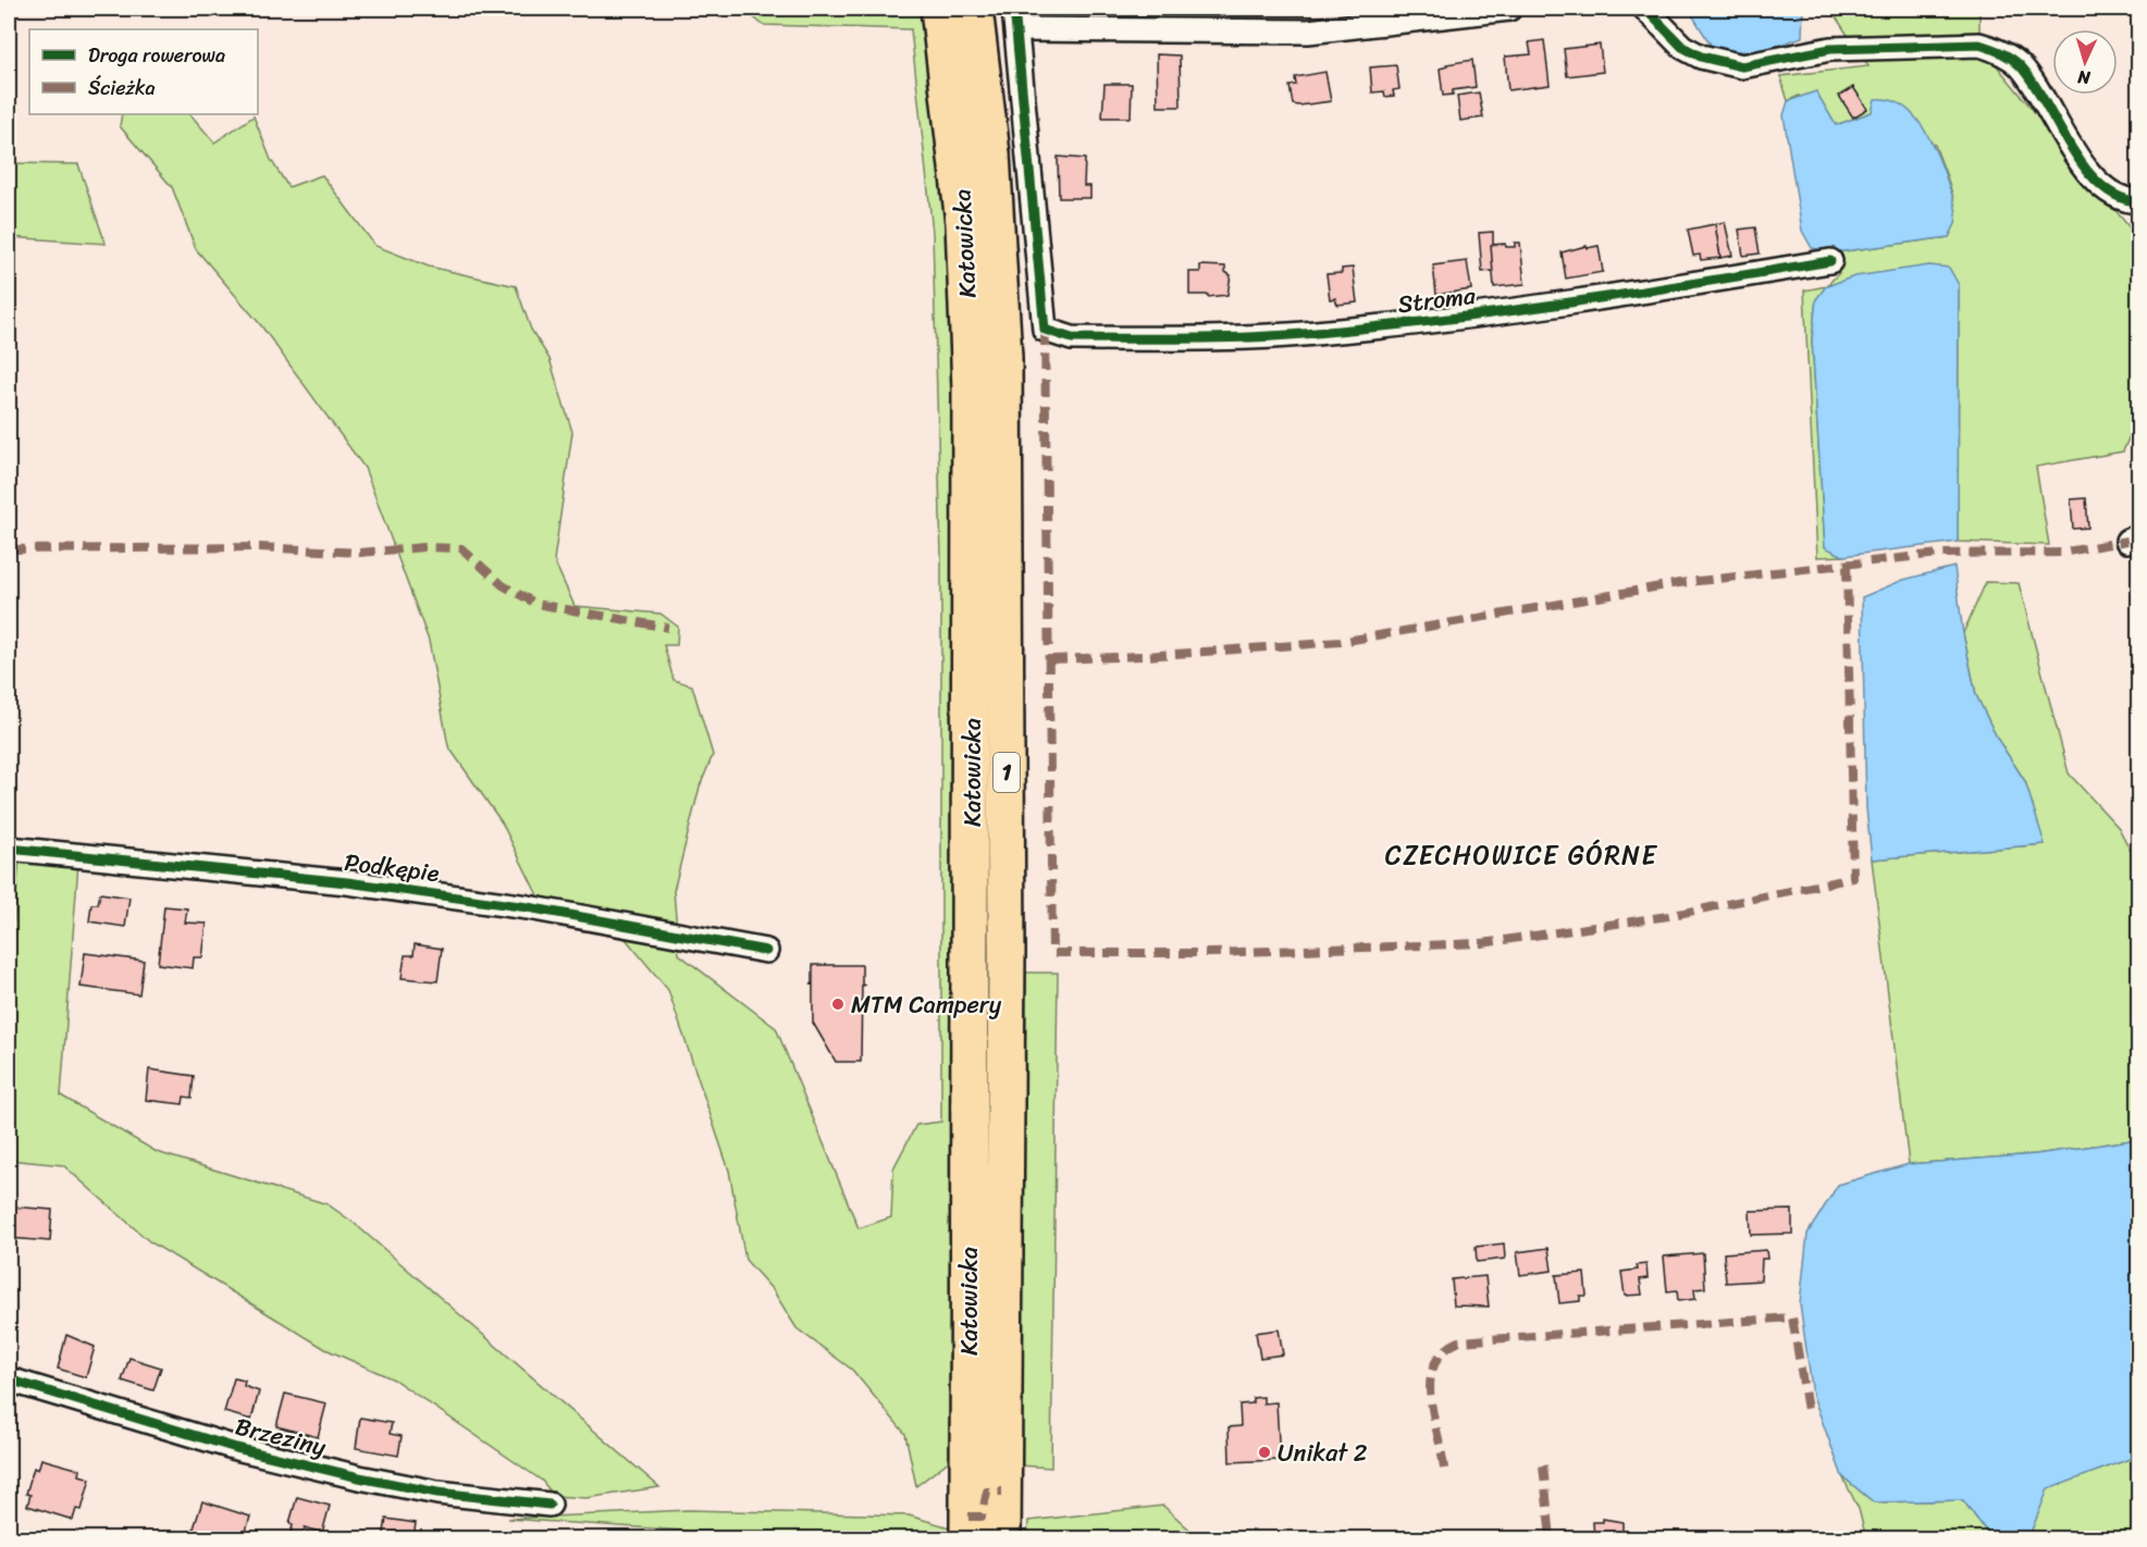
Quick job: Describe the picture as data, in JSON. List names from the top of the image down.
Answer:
{
  "streets": {
    "main road": ["Katowicka", "1"],
    "street": ["Stroma", "Podkępie", "Brzeziny"]
  },
  "districts": ["CZECHOWICE GÓRNE"],
  "places": ["MTM Campery", "Unikat 2"],
  "legend": ["Droga rowerowa", "Ścieżka"],
  "north": "bottom"
}
